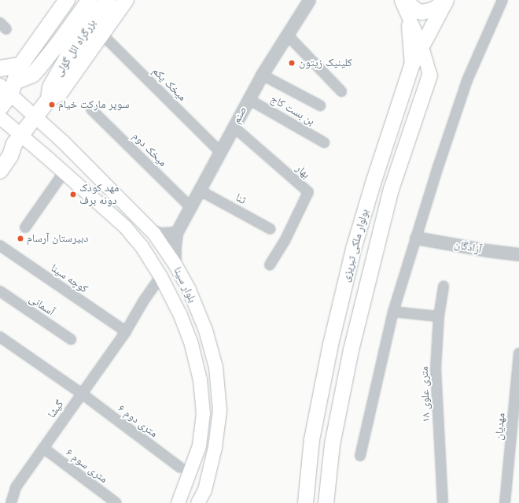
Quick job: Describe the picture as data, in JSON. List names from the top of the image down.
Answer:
{
  "streets": {
    "highway": ["بزرگراه ائل گؤلی"],
    "main road": ["بولوار ملکی تبریزی", "بلوار سینا"],
    "street": [
      "میخک یکم",
      "بن بست کاج",
      "صنم",
      "میخک دوم",
      "بهار",
      "ثنا",
      "آزادگان",
      "کوچه سینا",
      "آسمانی",
      "۱۸ متری علوی",
      "گیشا",
      "۶ متری دوم",
      "مهدیان",
      "۶ متری سوم"
    ]
  },
  "crossings": [
    ["بزرگراه ائل گؤلی", "بلوار سینا"],
    ["میخک یکم", "صنم"],
    ["بن بست کاج", "صنم"],
    ["صنم", "میخک دوم"],
    ["صنم", "بهار"],
    ["صنم", "ثنا"],
    ["کوچه سینا", "گیشا"],
    ["بلوار سینا", "گیشا"],
    ["گیشا", "۶ متری دوم"],
    ["گیشا", "۶ متری سوم"]
  ],
  "places": [
    "کلینیک زیتون",
    "سوپر مارکت خیام",
    "مهد کودک دونه برف",
    "دبیرستان آرسام"
  ]
}
